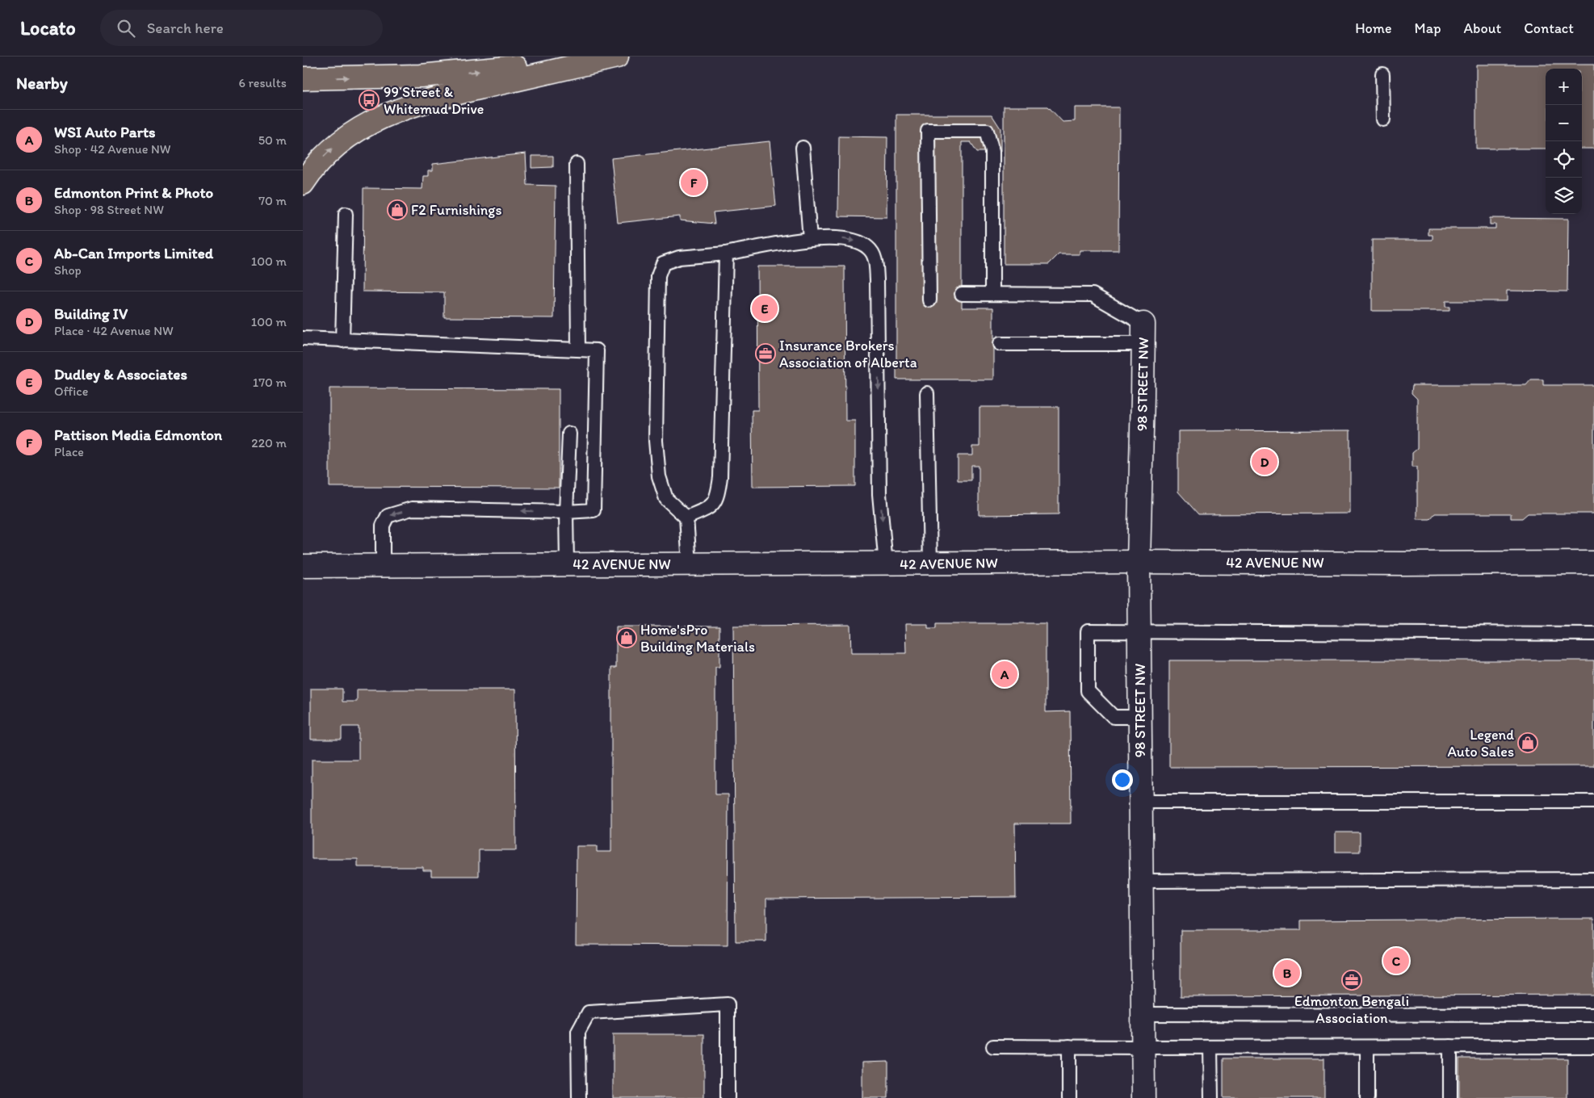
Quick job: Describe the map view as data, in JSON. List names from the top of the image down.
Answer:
{
  "streets": {
    "street": ["98 STREET NW", "42 AVENUE NW"]
  },
  "crossings": [
    ["98 STREET NW", "42 AVENUE NW"]
  ],
  "places": {
    "bus stop": ["99 Street & Whitemud Drive"],
    "shop": ["F2 Furnishings", "Home'sPro Building Materials", "Legend Auto Sales"],
    "office": ["Insurance Brokers Association of Alberta", "Edmonton Bengali Association"]
  },
  "page": {
    "header": "Locato",
    "search": "Search here",
    "nav": [
      "Home",
      "Map",
      "About",
      "Contact"
    ],
    "heading": ["Nearby", "6 results"],
    "map_buttons": ["+", "−"],
    "list": [
      {
        "mark": "A",
        "name": "WSI Auto Parts",
        "note": "Shop · 42 Avenue NW",
        "value": "50 m"
      },
      {
        "mark": "B",
        "name": "Edmonton Print & Photo",
        "note": "Shop · 98 Street NW",
        "value": "70 m"
      },
      {
        "mark": "C",
        "name": "Ab-Can Imports Limited",
        "note": "Shop",
        "value": "100 m"
      },
      {
        "mark": "D",
        "name": "Building IV",
        "note": "Place · 42 Avenue NW",
        "value": "100 m"
      },
      {
        "mark": "E",
        "name": "Dudley & Associates",
        "note": "Office",
        "value": "170 m"
      },
      {
        "mark": "F",
        "name": "Pattison Media Edmonton",
        "note": "Place",
        "value": "220 m"
      }
    ],
    "pins": [
      "F",
      "E",
      "D",
      "A",
      "C",
      "B"
    ]
  }
}
